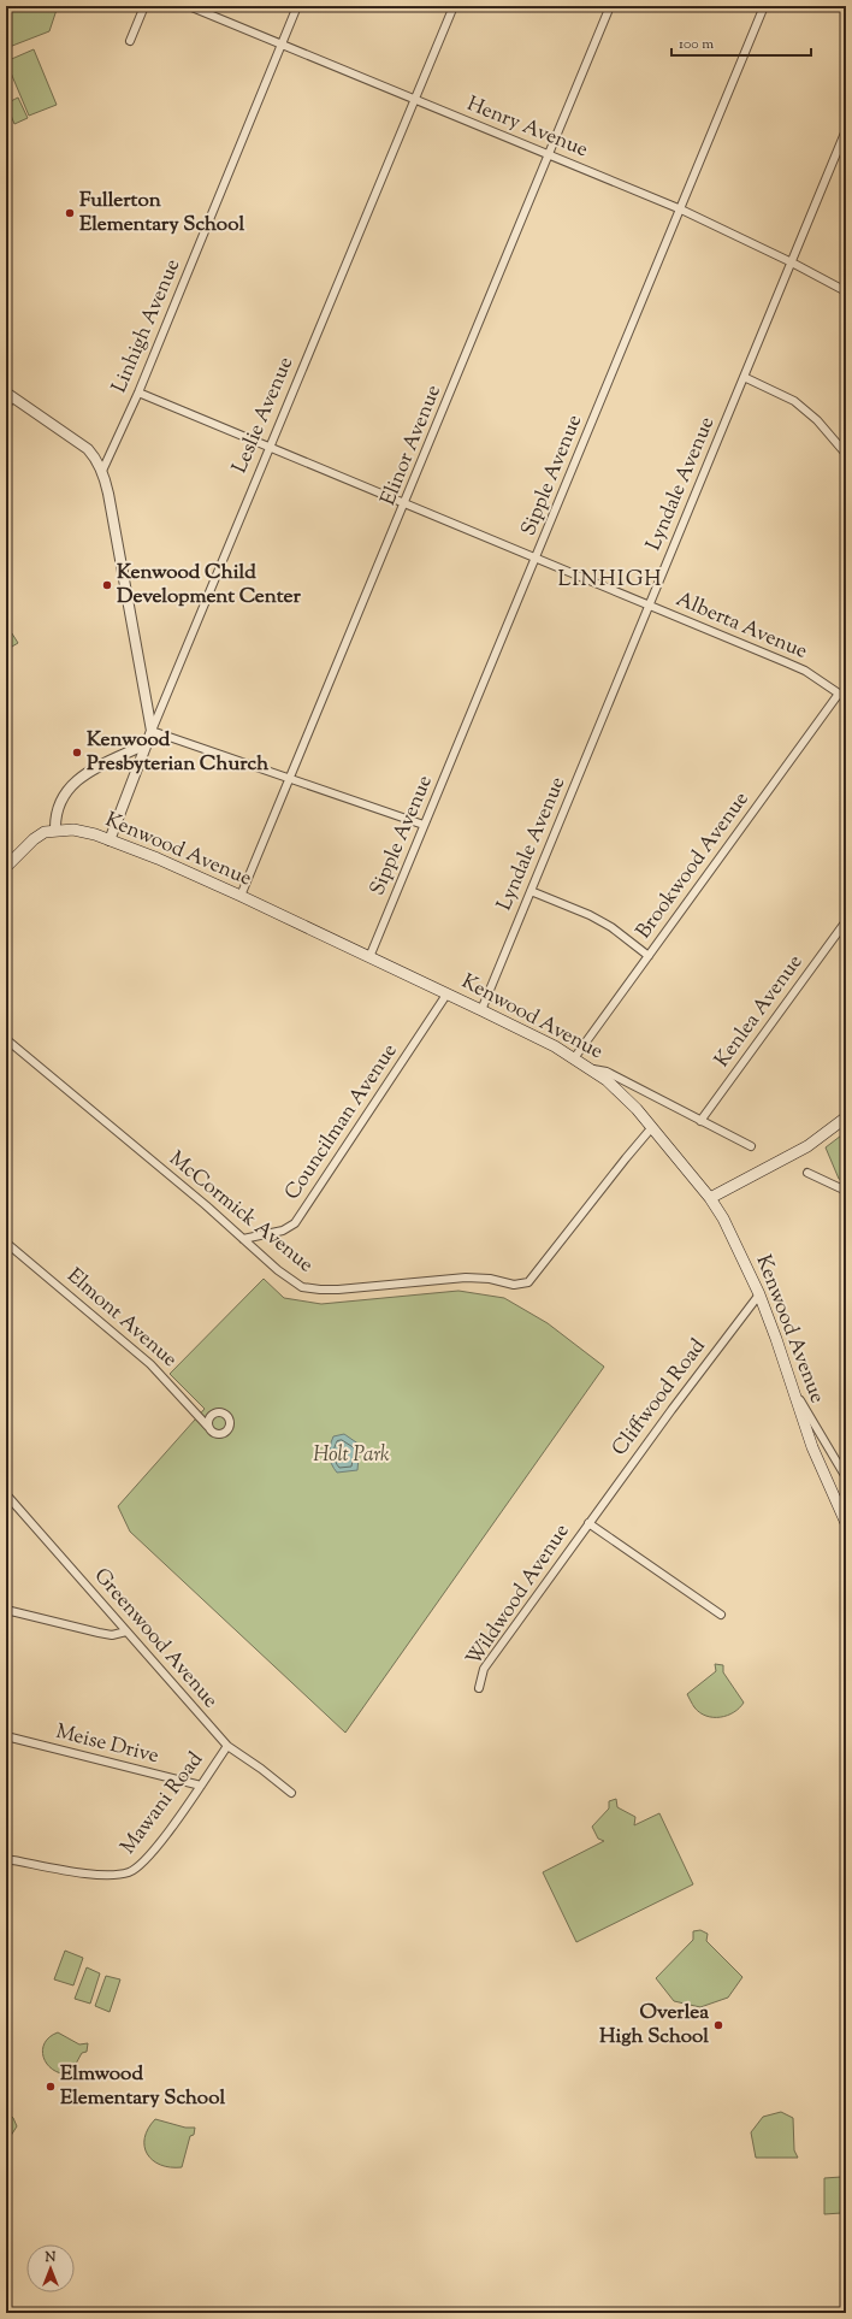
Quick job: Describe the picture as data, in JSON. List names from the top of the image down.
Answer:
{
  "streets": {
    "main road": ["Kenwood Avenue"],
    "street": [
      "Henry Avenue",
      "Linhigh Avenue",
      "Leslie Avenue",
      "Elinor Avenue",
      "Sipple Avenue",
      "Lyndale Avenue",
      "Alberta Avenue",
      "Brookwood Avenue",
      "Kenlea Avenue",
      "Councilman Avenue",
      "McCormick Avenue",
      "Elmont Avenue",
      "Cliffwood Road",
      "Wildwood Avenue",
      "Greenwood Avenue",
      "Meise Drive",
      "Mawani Road"
    ]
  },
  "crossings": [
    ["Henry Avenue", "Linhigh Avenue"],
    ["Henry Avenue", "Leslie Avenue"],
    ["Henry Avenue", "Elinor Avenue"],
    ["Henry Avenue", "Sipple Avenue"],
    ["Henry Avenue", "Lyndale Avenue"],
    ["Linhigh Avenue", "Alberta Avenue"],
    ["Leslie Avenue", "Alberta Avenue"],
    ["Leslie Avenue", "Kenwood Avenue"],
    ["Elinor Avenue", "Alberta Avenue"],
    ["Elinor Avenue", "Kenwood Avenue"],
    ["Sipple Avenue", "Alberta Avenue"],
    ["Sipple Avenue", "Kenwood Avenue"],
    ["Lyndale Avenue", "Alberta Avenue"],
    ["Lyndale Avenue", "Kenwood Avenue"],
    ["Alberta Avenue", "Brookwood Avenue"],
    ["Kenwood Avenue", "Brookwood Avenue"],
    ["Kenwood Avenue", "Councilman Avenue"],
    ["Kenwood Avenue", "McCormick Avenue"],
    ["Kenwood Avenue", "Cliffwood Road"],
    ["Councilman Avenue", "McCormick Avenue"],
    ["Cliffwood Road", "Wildwood Avenue"],
    ["Greenwood Avenue", "Mawani Road"],
    ["Meise Drive", "Mawani Road"]
  ],
  "districts": ["LINHIGH"],
  "parks": ["Holt Park"],
  "places": [
    "Fullerton Elementary School",
    "Kenwood Child Development Center",
    "Kenwood Presbyterian Church",
    "Overlea High School",
    "Elmwood Elementary School"
  ],
  "scale_bar": "100 m",
  "north": "top"
}
